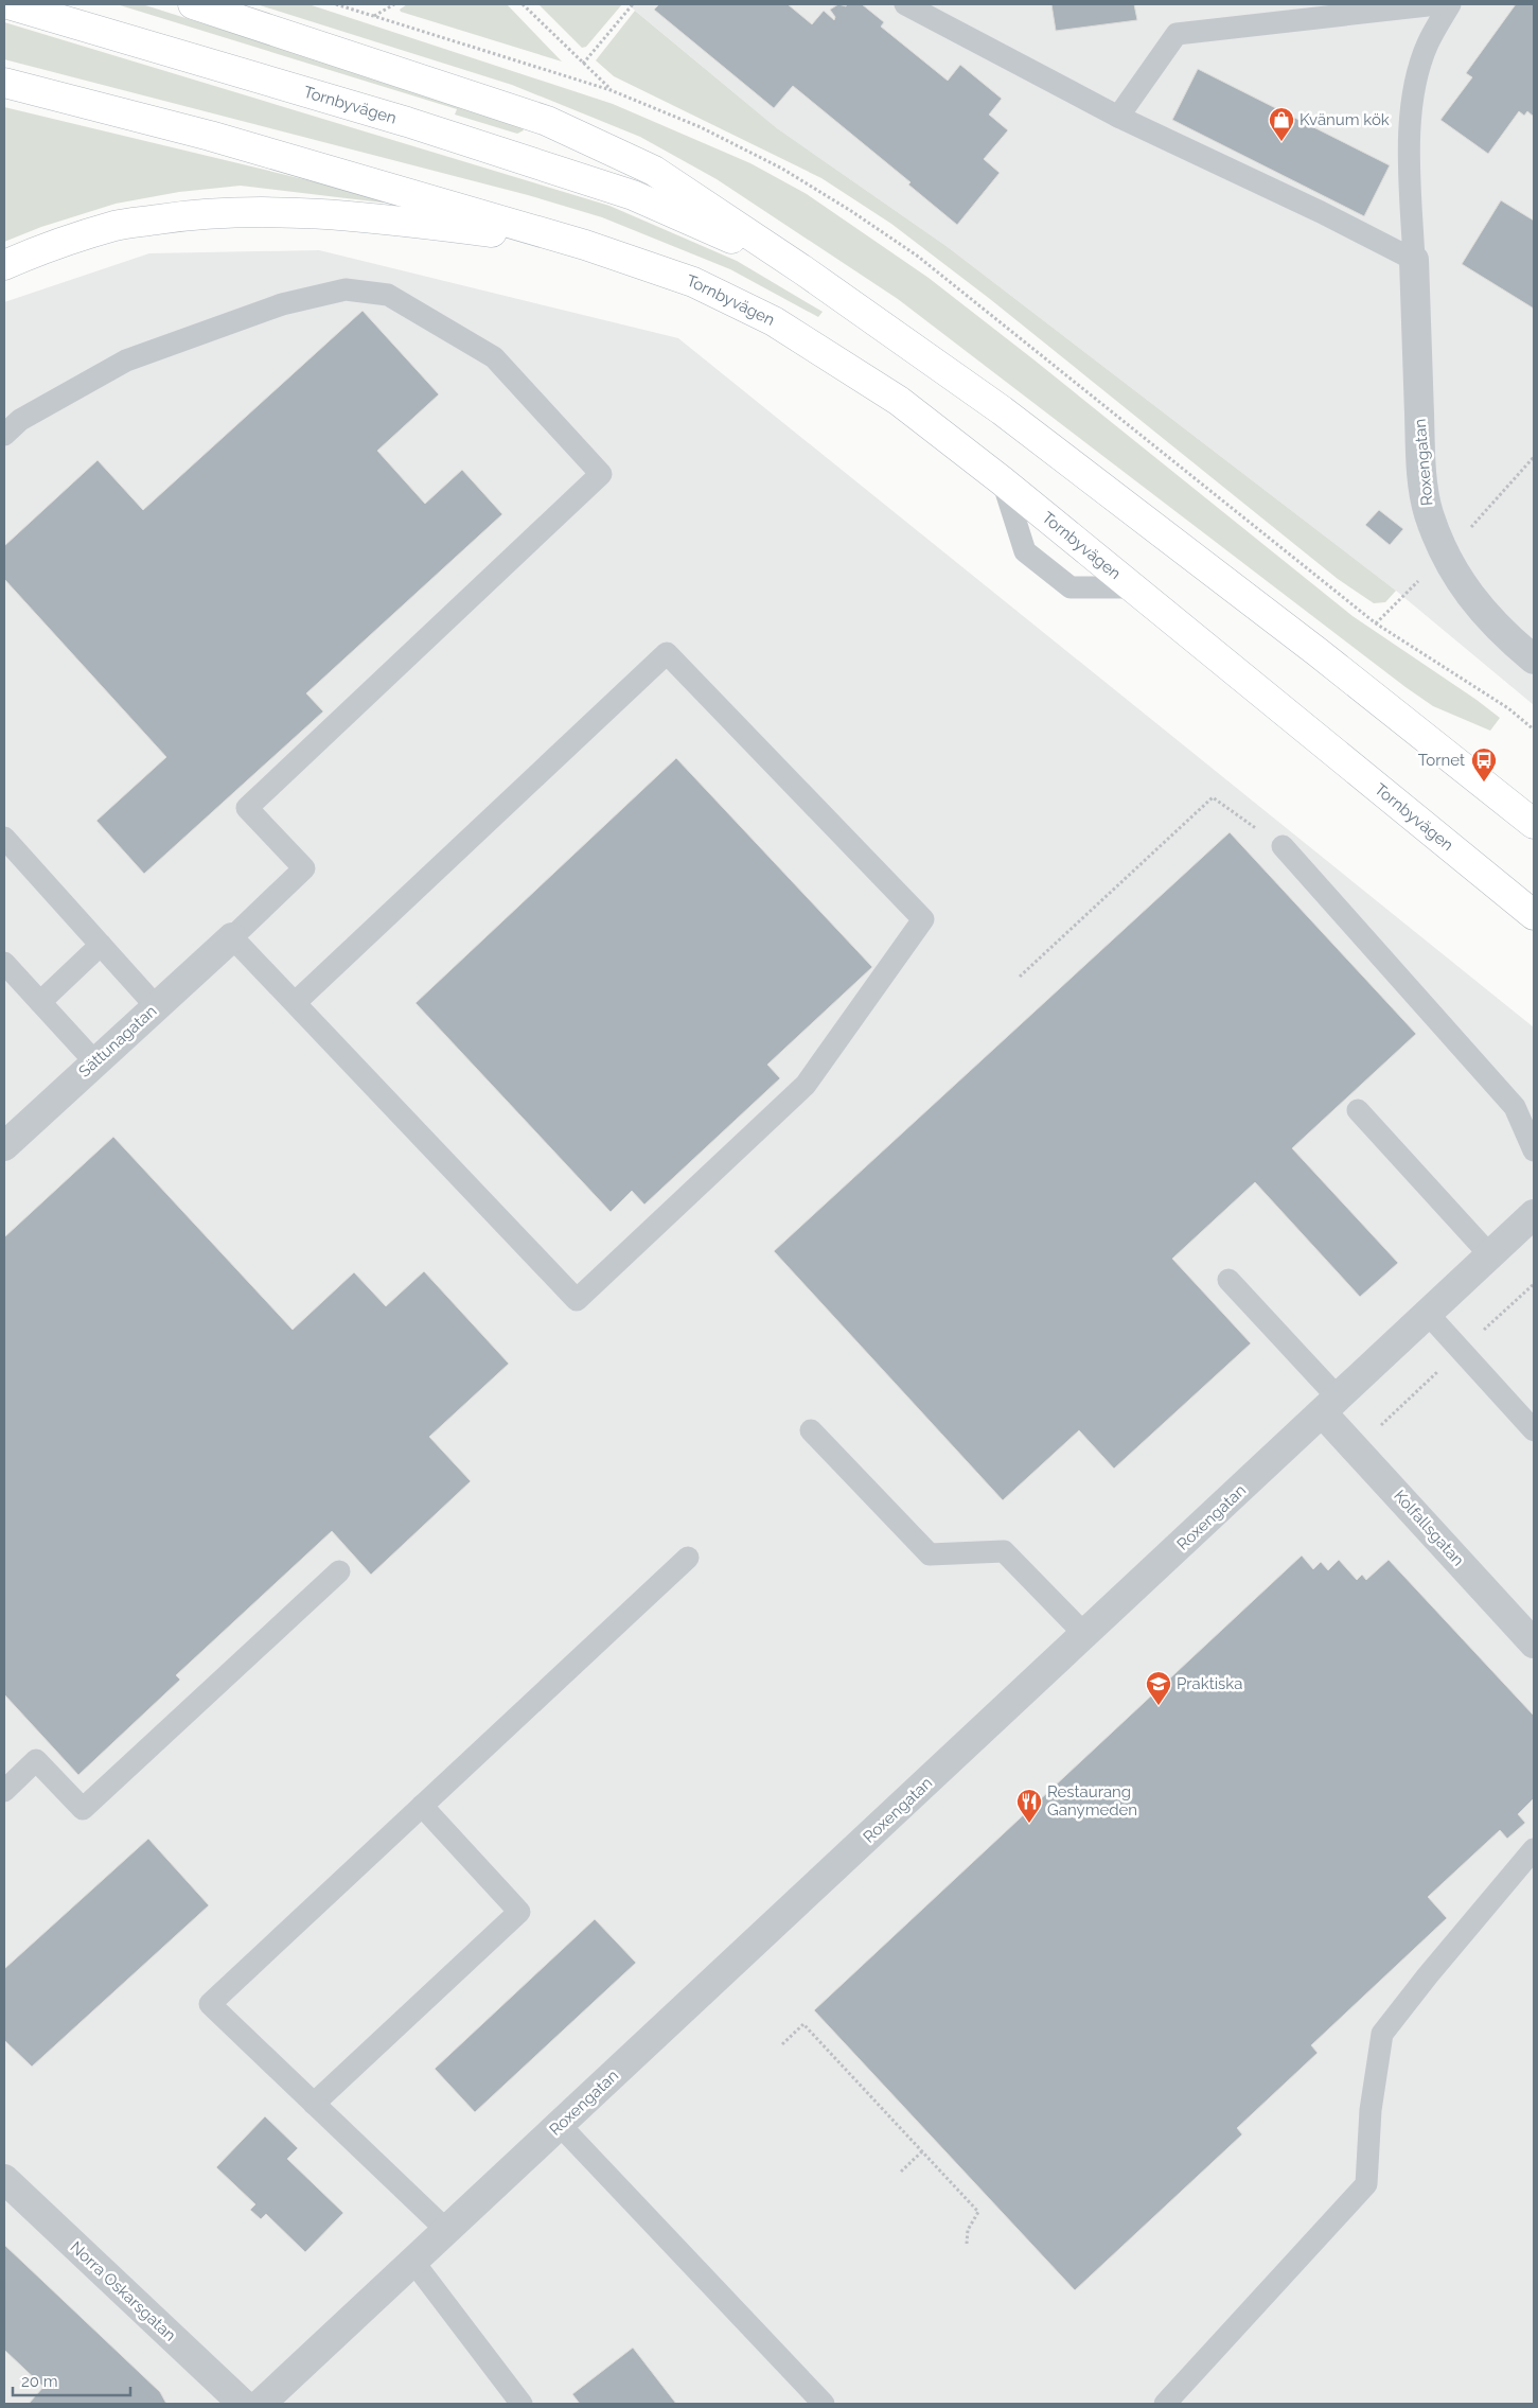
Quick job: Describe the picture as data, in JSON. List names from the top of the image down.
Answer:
{
  "streets": {
    "main road": ["Tornbyvägen"],
    "street": [
      "Roxengatan",
      "Sättunagatan",
      "Kolfallsgatan",
      "Norra Oskarsgatan"
    ]
  },
  "crossings": [
    ["Roxengatan", "Kolfallsgatan"]
  ],
  "places": {
    "shop": ["Kvänum kök"],
    "bus stop": ["Tornet"],
    "school or university": ["Praktiska"],
    "restaurant": ["Restaurang Ganymeden"]
  },
  "scale_bar": "20 m"
}
